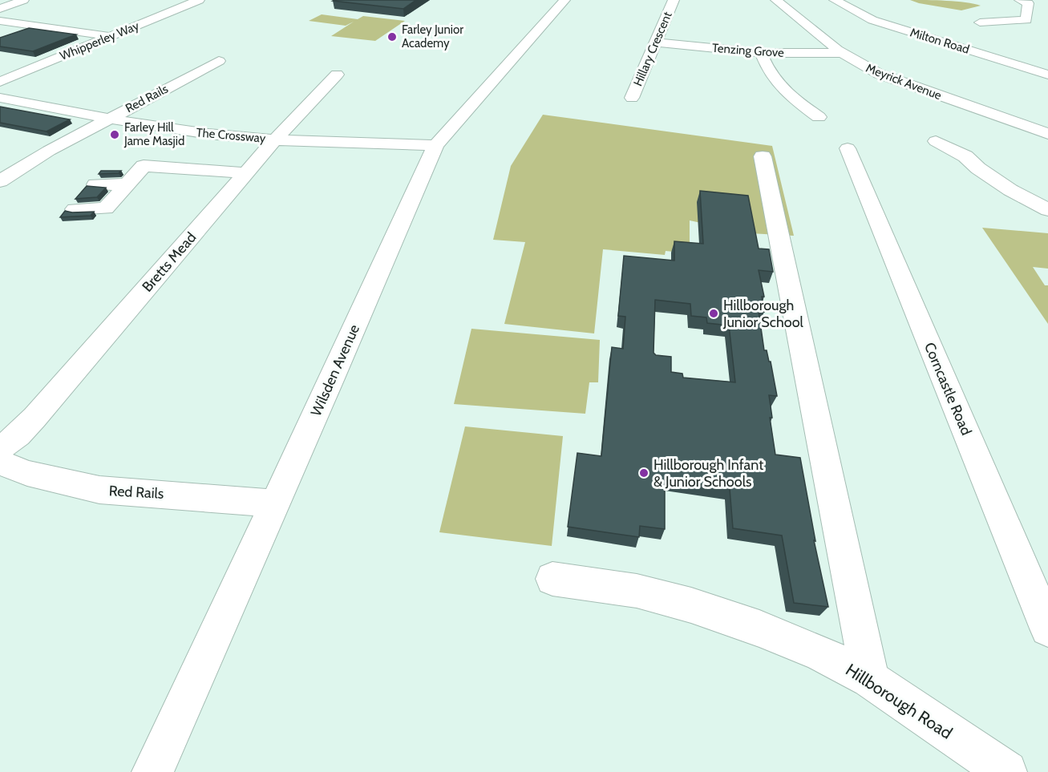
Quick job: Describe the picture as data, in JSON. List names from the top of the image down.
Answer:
{
  "streets": {
    "street": [
      "Whipperley Way",
      "Milton Road",
      "Hillary Crescent",
      "Tenzing Grove",
      "Meyrick Avenue",
      "Red Rails",
      "The Crossway",
      "Bretts Mead",
      "Wilsden Avenue",
      "Corncastle Road",
      "Hillborough Road"
    ]
  },
  "crossings": [
    ["Hillary Crescent", "Tenzing Grove"],
    ["Tenzing Grove", "Meyrick Avenue"],
    ["Red Rails", "The Crossway"],
    ["Red Rails", "Wilsden Avenue"],
    ["The Crossway", "Bretts Mead"],
    ["The Crossway", "Wilsden Avenue"]
  ],
  "places": [
    "Farley Junior Academy",
    "Farley Hill Jame Masjid",
    "Hillborough Junior School",
    "Hillborough Infant & Junior Schools"
  ]
}
